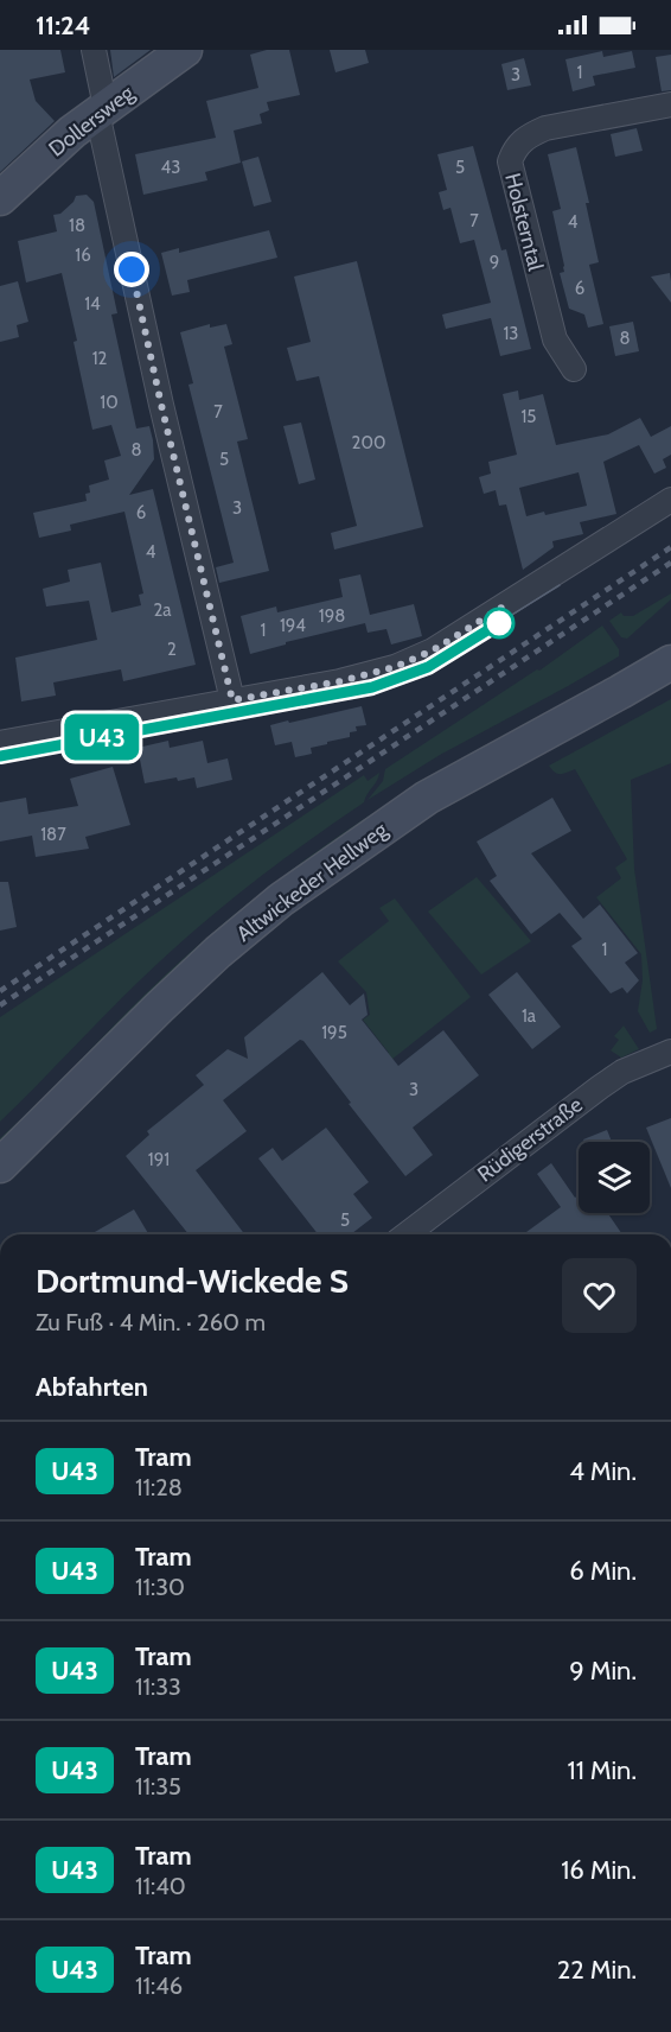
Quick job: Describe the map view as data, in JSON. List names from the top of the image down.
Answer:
{
  "streets": {
    "main road": ["Dollersweg", "Altwickeder Hellweg"],
    "street": ["Holsterntal", "Rüdigerstraße"]
  },
  "lines": ["tram line U43"],
  "house_numbers": [
    "1",
    "3",
    "43",
    "5",
    "7",
    "4",
    "18",
    "16",
    "9",
    "6",
    "14",
    "13",
    "8",
    "12",
    "10",
    "7",
    "15",
    "200",
    "8",
    "5",
    "3",
    "6",
    "4",
    "2a",
    "198",
    "194",
    "1",
    "2",
    "187",
    "1",
    "1a",
    "195",
    "3",
    "191",
    "5"
  ],
  "page": {
    "status": "11:24",
    "on_map": "U43",
    "heading": [
      ["Dortmund-Wickede S", "Zu Fuß · 4 Min. · 260 m"],
      "Abfahrten"
    ],
    "list": [
      {
        "mark": "U43",
        "name": "Tram",
        "note": "11:28",
        "value": "4 Min."
      },
      {
        "mark": "U43",
        "name": "Tram",
        "note": "11:30",
        "value": "6 Min."
      },
      {
        "mark": "U43",
        "name": "Tram",
        "note": "11:33",
        "value": "9 Min."
      },
      {
        "mark": "U43",
        "name": "Tram",
        "note": "11:35",
        "value": "11 Min."
      },
      {
        "mark": "U43",
        "name": "Tram",
        "note": "11:40",
        "value": "16 Min."
      },
      {
        "mark": "U43",
        "name": "Tram",
        "note": "11:46",
        "value": "22 Min."
      }
    ]
  }
}
